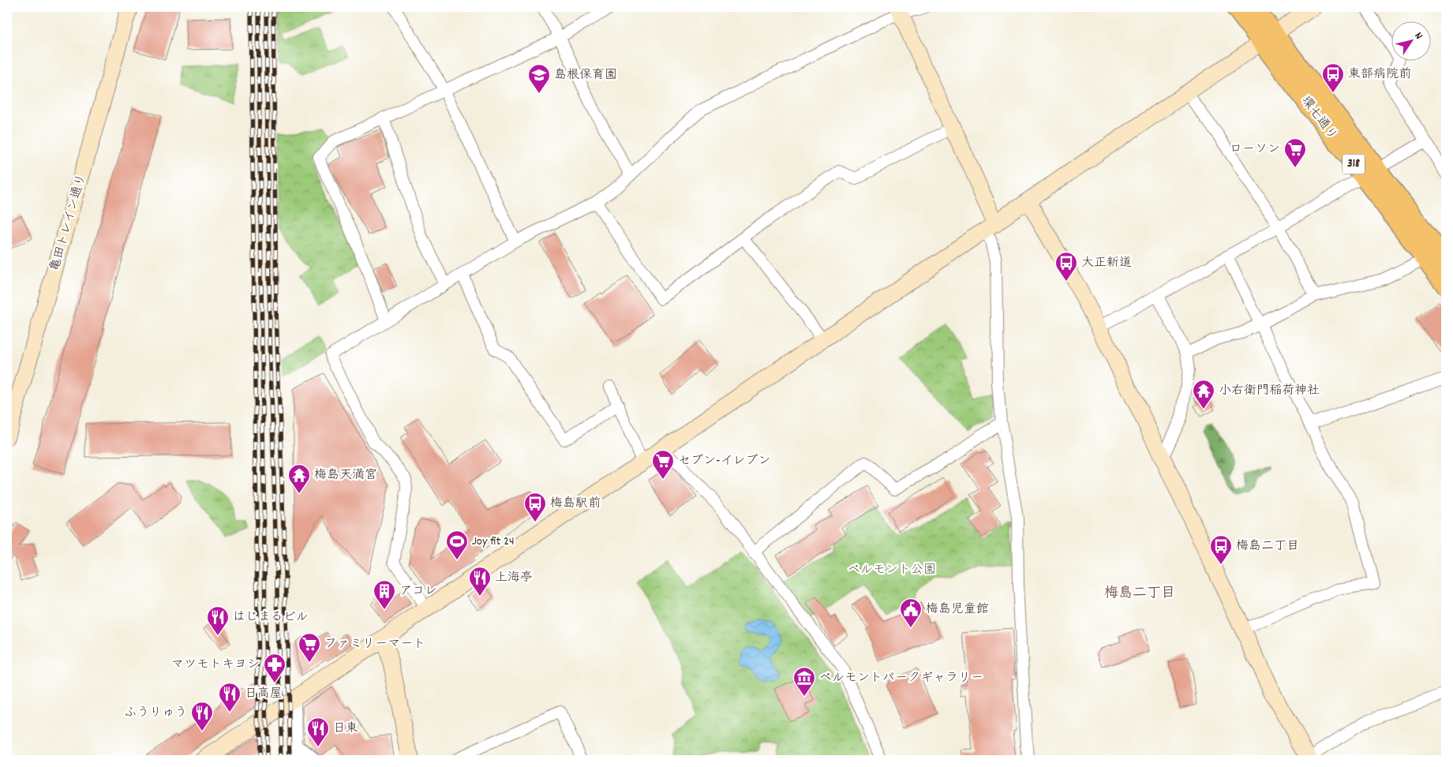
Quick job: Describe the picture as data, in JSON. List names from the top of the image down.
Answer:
{
  "streets": {
    "main road": ["環七通り", "318"],
    "street": ["亀田トレイン通り"]
  },
  "districts": ["梅島二丁目"],
  "parks": ["ベルモント公園"],
  "places": {
    "bus stop": [
      "東部病院前",
      "大正新道",
      "梅島駅前",
      "梅島二丁目"
    ],
    "school or university": ["島根保育園"],
    "supermarket": ["ローソン", "セブン-イレブン", "ファミリーマート"],
    "temple": ["小右衛門稲荷神社", "梅島天満宮"],
    "sports": ["Joy fit 24"],
    "restaurant": [
      "上海亭",
      "はじまるビル",
      "日高屋",
      "ふうりゅう",
      "日東"
    ],
    "building": ["アコレ"],
    "public building": ["梅島児童館"],
    "pharmacy": ["マツモトキヨシ"],
    "museum": ["ベルモントパークギャラリー"]
  },
  "north": "top right"
}
